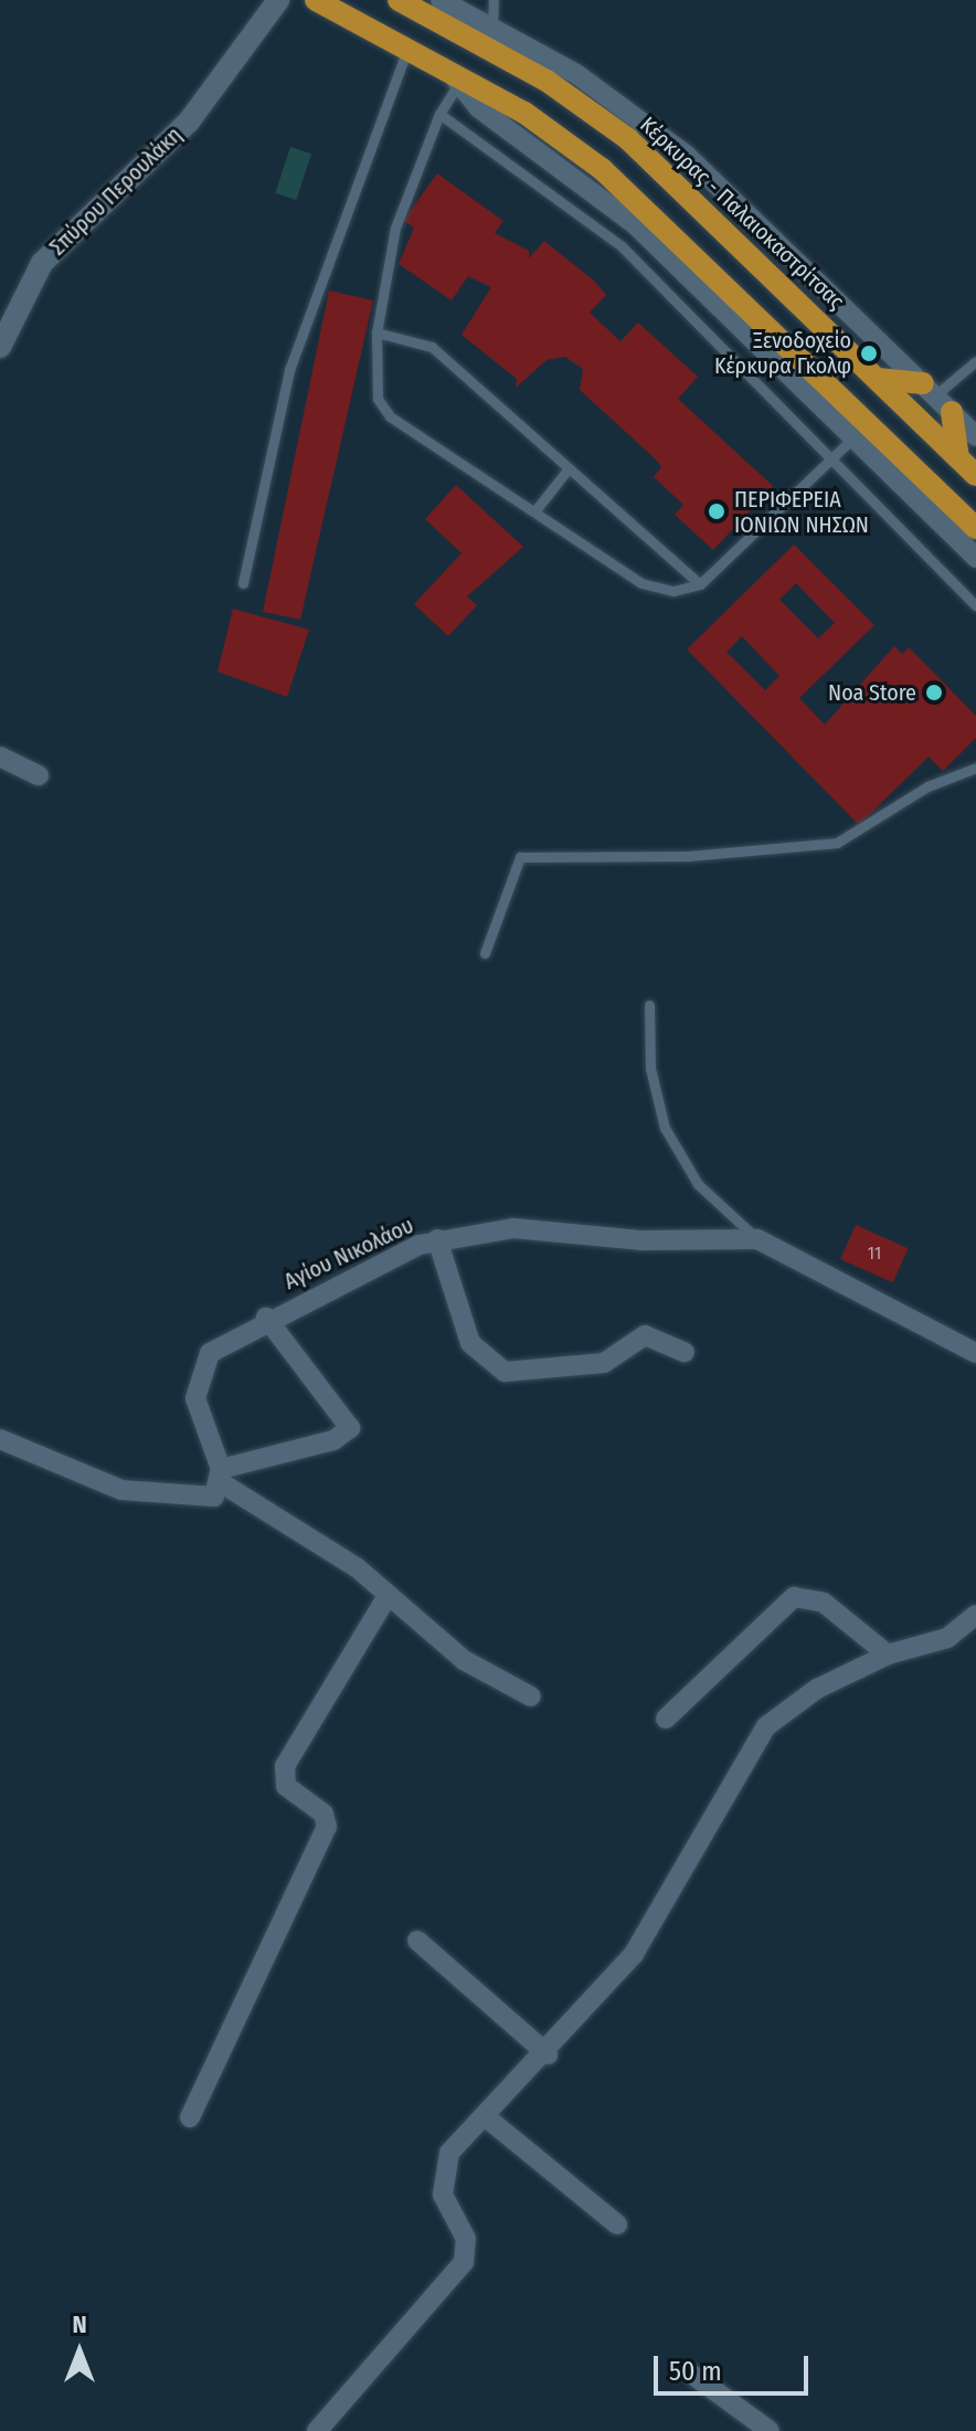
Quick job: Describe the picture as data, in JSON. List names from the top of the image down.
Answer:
{
  "streets": {
    "main road": ["Κέρκυρας - Παλαιοκαστρίτσας"],
    "street": ["Σπύρου Περουλάκη", "Αγίου Νικολάου"]
  },
  "places": ["Ξενοδοχείο Κέρκυρα Γκολφ", "ΠΕΡΙΦΕΡΕΙΑ ΙΟΝΙΩΝ ΝΗΣΩΝ", "Noa Store"],
  "house_numbers": ["11"],
  "scale_bar": "50 m",
  "north": "top"
}
